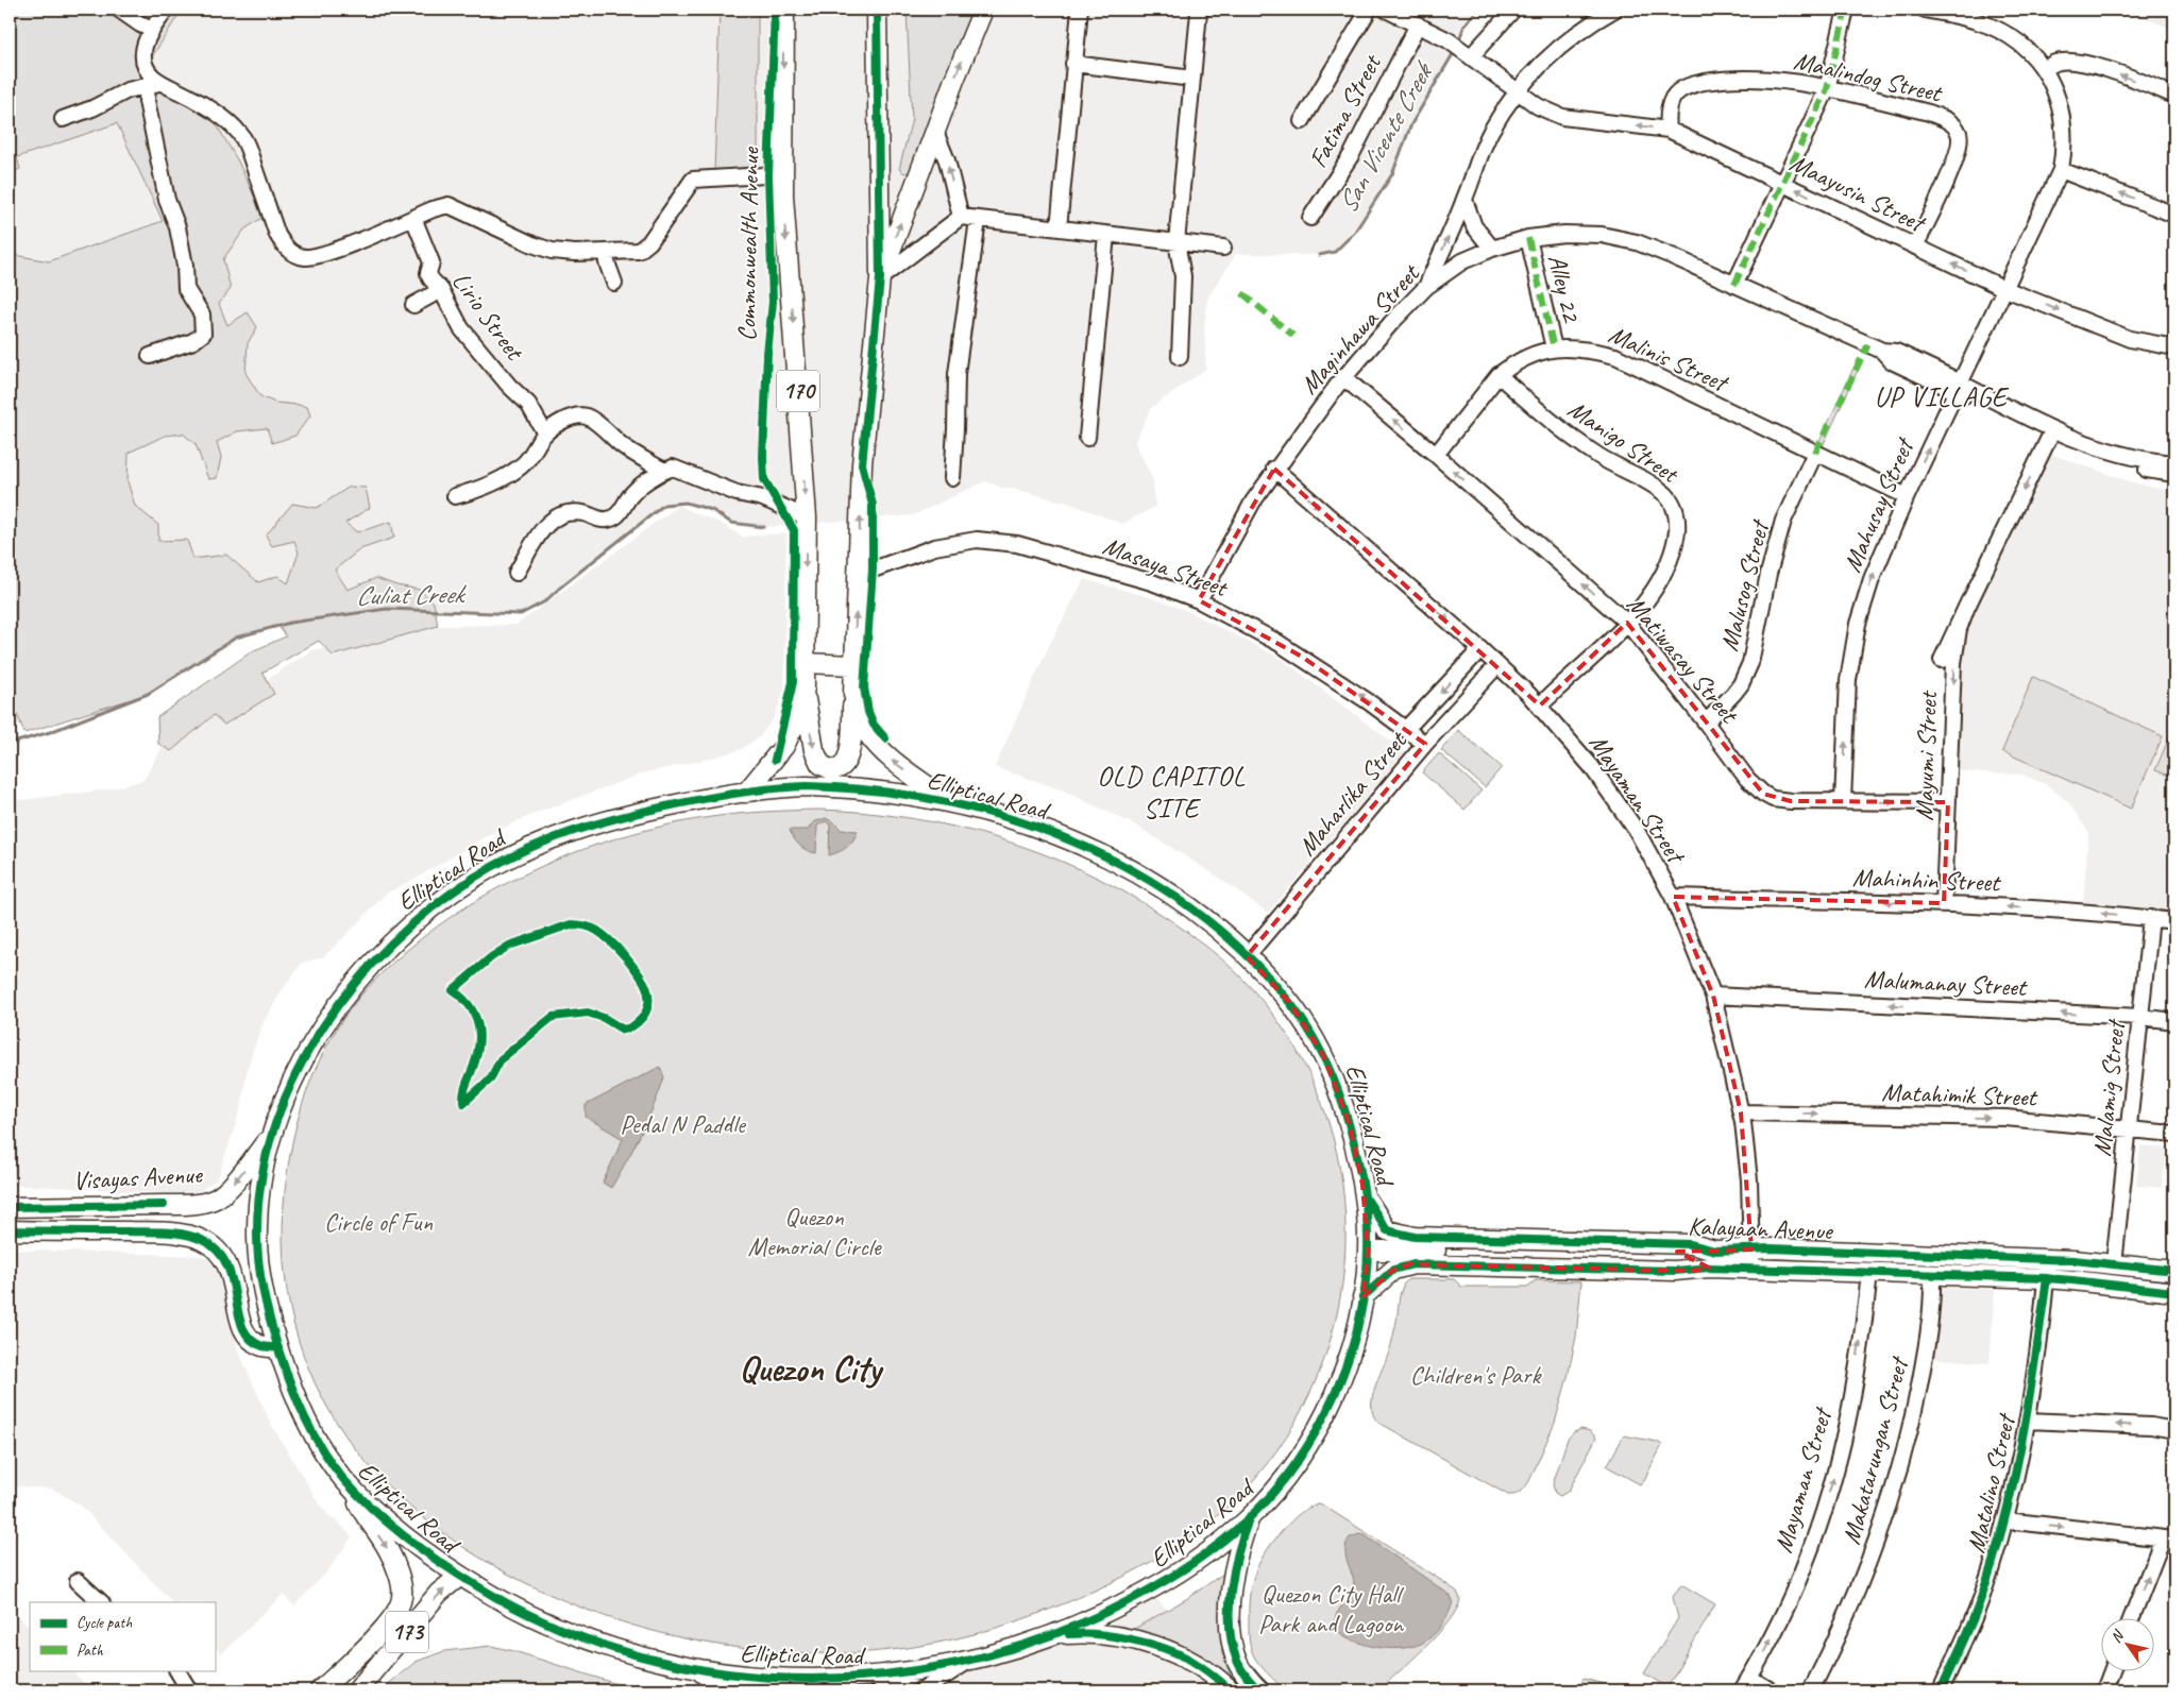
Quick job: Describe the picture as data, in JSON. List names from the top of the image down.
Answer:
{
  "streets": {
    "main road": [
      "Commonwealth Avenue",
      "170",
      "Elliptical Road",
      "Visayas Avenue",
      "Kalayaan Avenue",
      "173"
    ],
    "street": [
      "Maalindog Street",
      "Fatima Street",
      "Maayusin Street",
      "Alley 22",
      "Lirio Street",
      "Maginhawa Street",
      "Malinis Street",
      "Manigo Street",
      "Mahusay Street",
      "Masaya Street",
      "Malusog Street",
      "Matiwasay Street",
      "Mayumi Street",
      "Maharlika Street",
      "Mayaman Street",
      "Mahinhin Street",
      "Malumanay Street",
      "Malamig Street",
      "Matahimik Street",
      "Makatarungan Street",
      "Matalino Street"
    ]
  },
  "crossings": [
    ["Maalindog Street", "Maayusin Street"],
    ["Fatima Street", "Maayusin Street"],
    ["Maayusin Street", "Mahusay Street"],
    ["Commonwealth Avenue", "Elliptical Road"],
    ["Alley 22", "Maginhawa Street"],
    ["Alley 22", "Malinis Street"],
    ["Maginhawa Street", "Mahusay Street"],
    ["Maginhawa Street", "Masaya Street"],
    ["Maginhawa Street", "Matiwasay Street"],
    ["Maginhawa Street", "Mayumi Street"],
    ["Maginhawa Street", "Mayaman Street"],
    ["Malinis Street", "Manigo Street"],
    ["Malinis Street", "Mahusay Street"],
    ["Malinis Street", "Malusog Street"],
    ["Malinis Street", "Matiwasay Street"],
    ["Manigo Street", "Matiwasay Street"],
    ["Manigo Street", "Mayaman Street"],
    ["Mahusay Street", "Matiwasay Street"],
    ["Masaya Street", "Maharlika Street"],
    ["Malusog Street", "Matiwasay Street"],
    ["Matiwasay Street", "Mayumi Street"],
    ["Mayumi Street", "Mahinhin Street"],
    ["Maharlika Street", "Elliptical Road"],
    ["Maharlika Street", "Mayaman Street"],
    ["Elliptical Road", "Visayas Avenue"],
    ["Elliptical Road", "Kalayaan Avenue"],
    ["Elliptical Road", "173"],
    ["Mayaman Street", "Mahinhin Street"],
    ["Mayaman Street", "Malumanay Street"],
    ["Mayaman Street", "Matahimik Street"],
    ["Mayaman Street", "Kalayaan Avenue"],
    ["Mahinhin Street", "Malamig Street"],
    ["Malumanay Street", "Malamig Street"],
    ["Malamig Street", "Matahimik Street"],
    ["Malamig Street", "Kalayaan Avenue"],
    ["Kalayaan Avenue", "Makatarungan Street"],
    ["Kalayaan Avenue", "Matalino Street"]
  ],
  "one_way": [
    "Mahusay Street",
    "Masaya Street",
    "Mahinhin Street",
    "Malumanay Street",
    "Matahimik Street",
    "Visayas Avenue"
  ],
  "districts": ["UP VILLAGE", "OLD CAPITOL SITE", "Quezon City"],
  "water": ["San Vicente Creek", "Culiat Creek"],
  "parks": [
    "Pedal N Paddle",
    "Quezon Memorial Circle",
    "Circle of Fun",
    "Children's Park",
    "Quezon City Hall Park and Lagoon"
  ],
  "legend": ["Cycle path", "Path"],
  "north": "top left"
}
